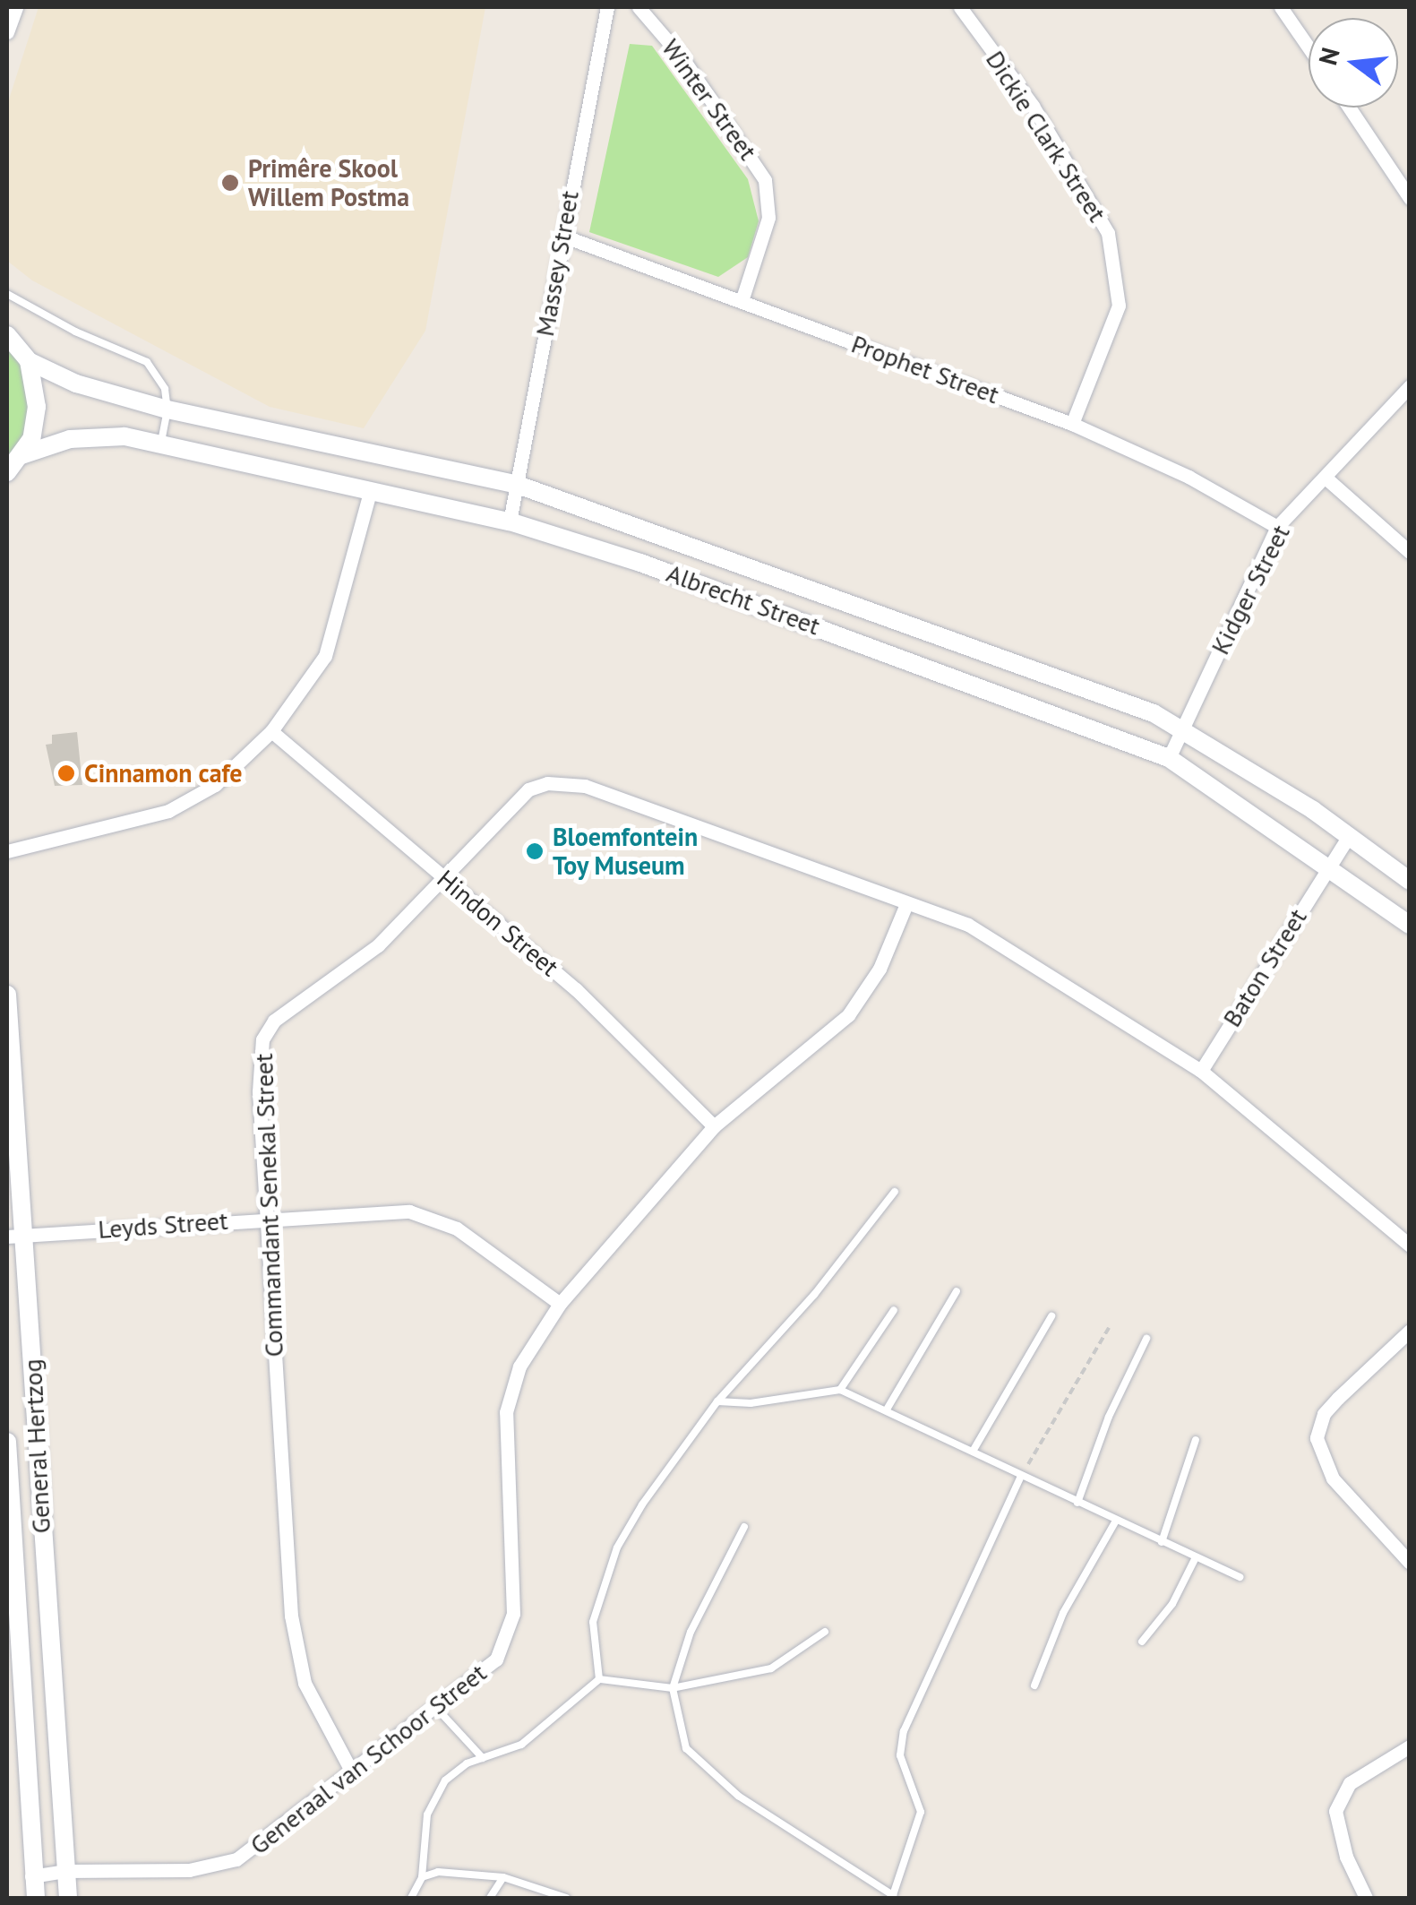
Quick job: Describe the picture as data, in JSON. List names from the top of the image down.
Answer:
{
  "streets": {
    "street": [
      "Winter Street",
      "Dickie Clark Street",
      "Massey Street",
      "Prophet Street",
      "Kidger Street",
      "Albrecht Street",
      "Hindon Street",
      "Baton Street",
      "Commandant Senekal Street",
      "Leyds Street",
      "General Hertzog",
      "Generaal van Schoor Street"
    ]
  },
  "crossings": [
    ["Winter Street", "Prophet Street"],
    ["Dickie Clark Street", "Prophet Street"],
    ["Massey Street", "Prophet Street"],
    ["Massey Street", "Albrecht Street"],
    ["Prophet Street", "Kidger Street"],
    ["Kidger Street", "Albrecht Street"],
    ["Albrecht Street", "Baton Street"],
    ["Hindon Street", "Commandant Senekal Street"],
    ["Hindon Street", "Generaal van Schoor Street"],
    ["Baton Street", "Commandant Senekal Street"],
    ["Commandant Senekal Street", "Leyds Street"],
    ["Commandant Senekal Street", "Generaal van Schoor Street"],
    ["Leyds Street", "General Hertzog"],
    ["Leyds Street", "Generaal van Schoor Street"],
    ["General Hertzog", "Generaal van Schoor Street"]
  ],
  "places": ["Primêre Skool Willem Postma", "Cinnamon cafe", "Bloemfontein Toy Museum"],
  "north": "left"
}
